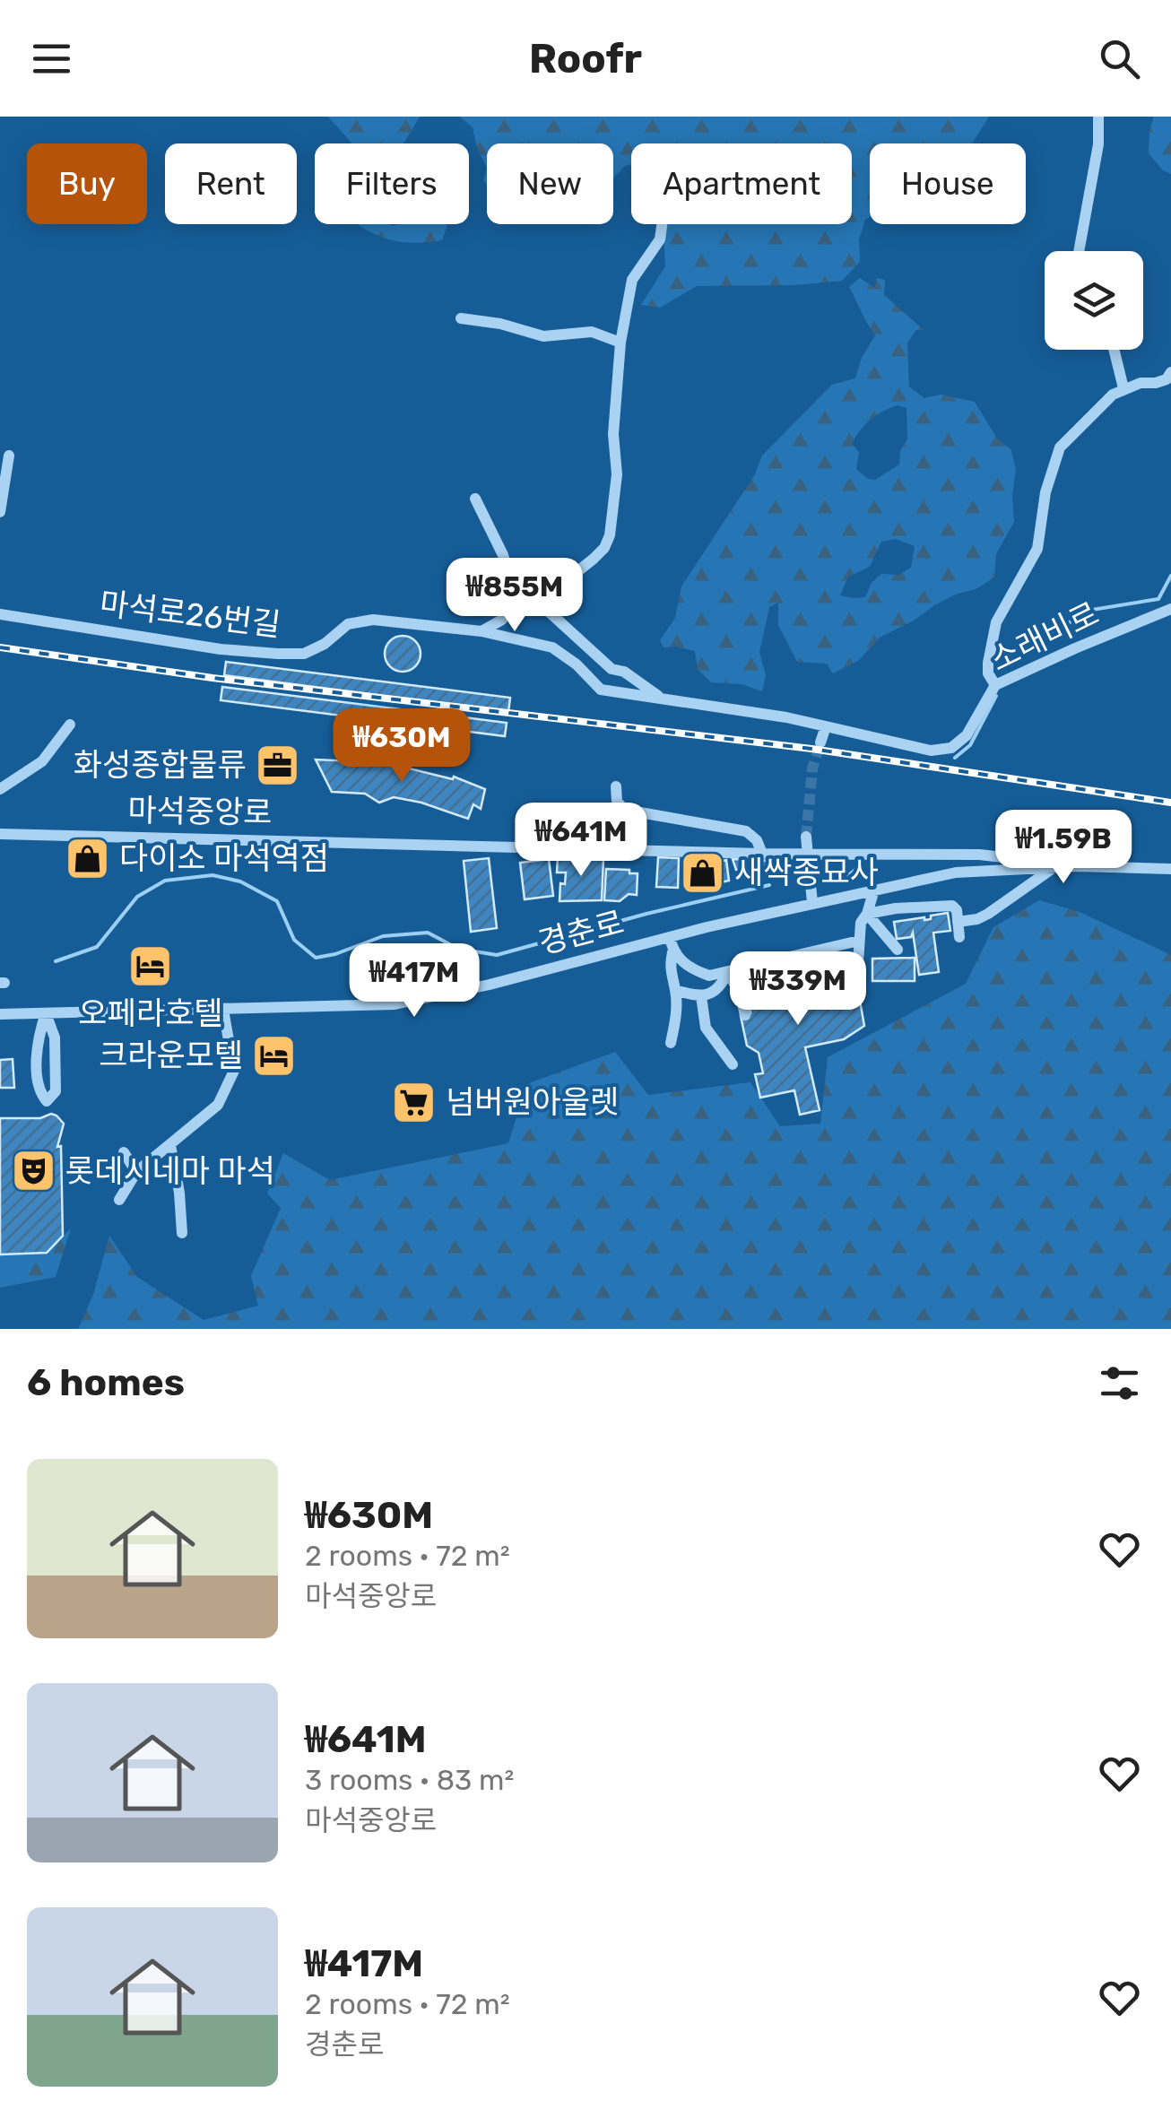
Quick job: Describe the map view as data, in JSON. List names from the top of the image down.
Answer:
{
  "streets": {
    "street": [
      "마석로26번길",
      "소래비로",
      "마석중앙로",
      "경춘로"
    ]
  },
  "crossings": [
    ["마석로26번길", "소래비로"],
    ["마석중앙로", "경춘로"]
  ],
  "places": {
    "office": ["화성종합물류"],
    "shop": ["다이소 마석역점", "새싹종묘사"],
    "hotel": ["오페라호텔", "크라운모텔"],
    "supermarket": ["넘버원아울렛"],
    "theatre": ["롯데시네마 마석"]
  },
  "page": {
    "header": "Roofr",
    "chip": [
      "Buy",
      "Rent",
      "Filters",
      "New",
      "Apartment",
      "House"
    ],
    "price": [
      "₩855M",
      "₩630M",
      "₩641M",
      "₩1.59B",
      "₩417M",
      "₩339M"
    ],
    "heading": "6 homes",
    "list": [
      {
        "name": "₩630M",
        "note": "2 rooms · 72 m² · 마석중앙로"
      },
      {
        "name": "₩641M",
        "note": "3 rooms · 83 m² · 마석중앙로"
      },
      {
        "name": "₩417M",
        "note": "2 rooms · 72 m² · 경춘로"
      }
    ]
  }
}
